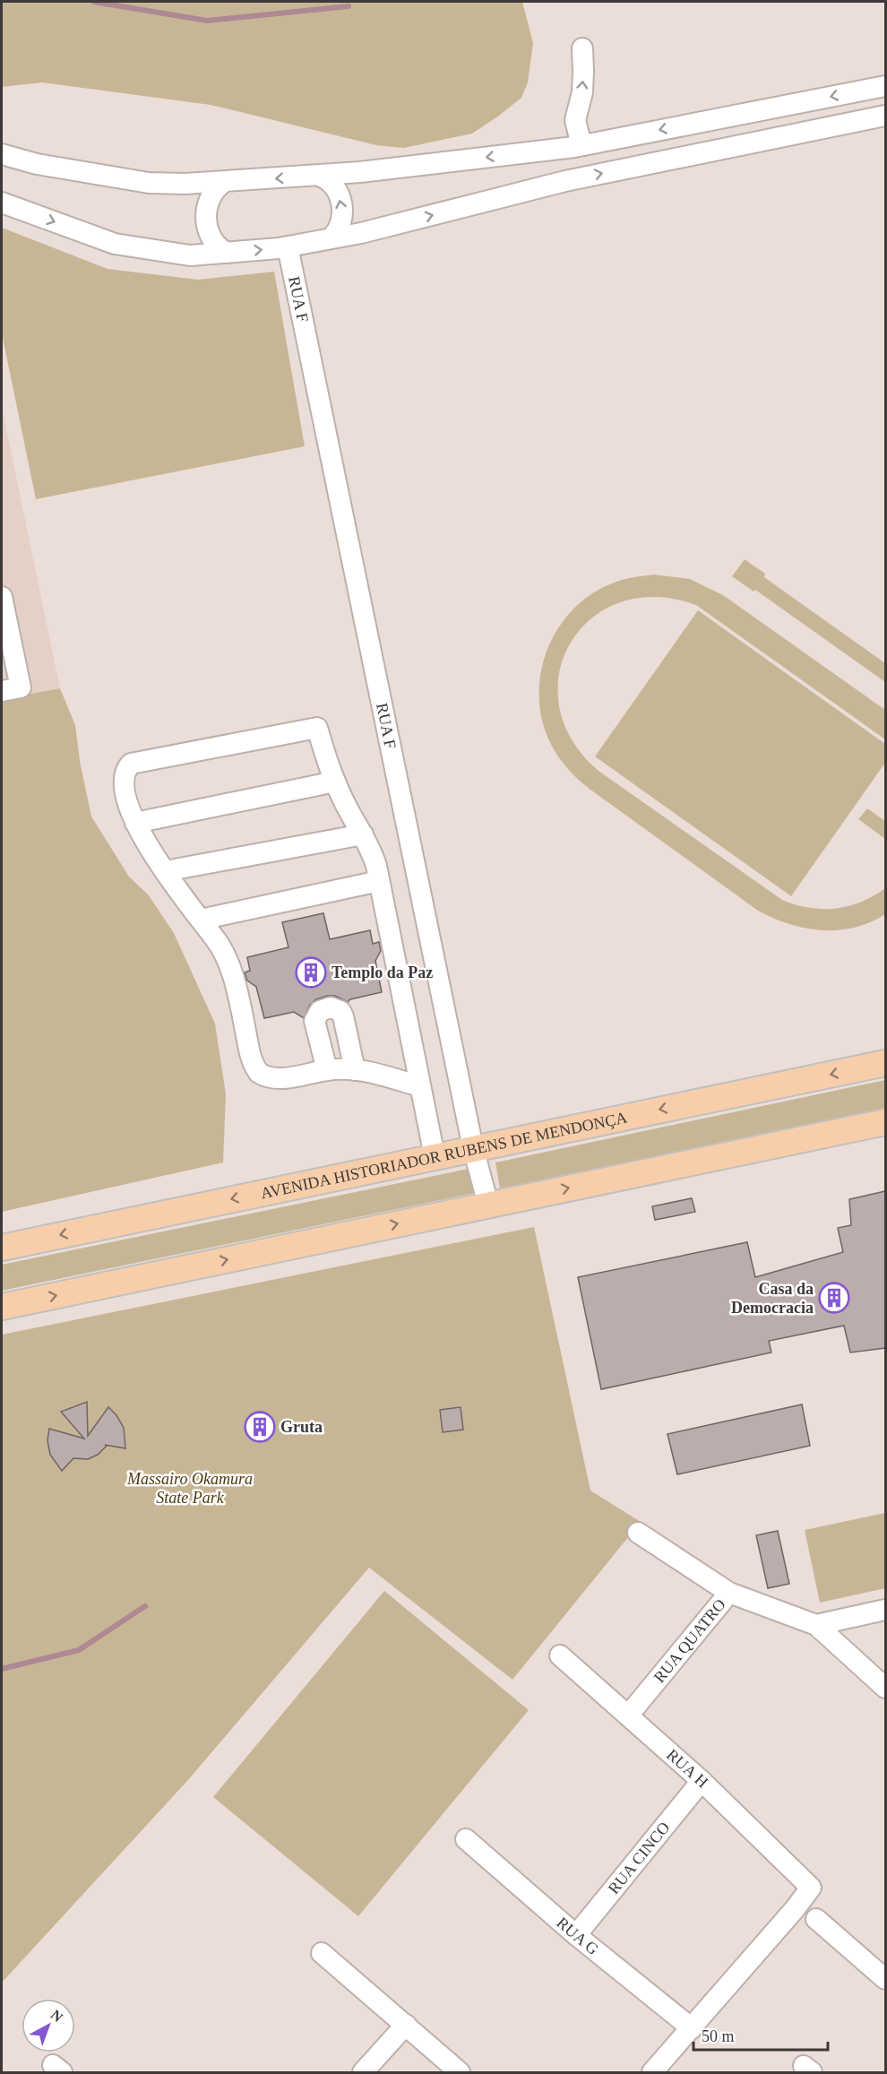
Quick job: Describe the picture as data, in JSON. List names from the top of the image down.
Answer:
{
  "streets": {
    "main road": ["AVENIDA HISTORIADOR RUBENS DE MENDONÇA"],
    "street": [
      "RUA F",
      "RUA QUATRO",
      "RUA H",
      "RUA CINCO",
      "RUA G"
    ]
  },
  "crossings": [
    ["RUA F", "AVENIDA HISTORIADOR RUBENS DE MENDONÇA"],
    ["RUA QUATRO", "RUA H"],
    ["RUA H", "RUA CINCO"],
    ["RUA H", "RUA G"],
    ["RUA CINCO", "RUA G"]
  ],
  "parks": ["Massairo Okamura State Park"],
  "places": {
    "building": ["Templo da Paz", "Casa da Democracia", "Gruta"]
  },
  "scale_bar": "50 m",
  "north": "top right"
}
